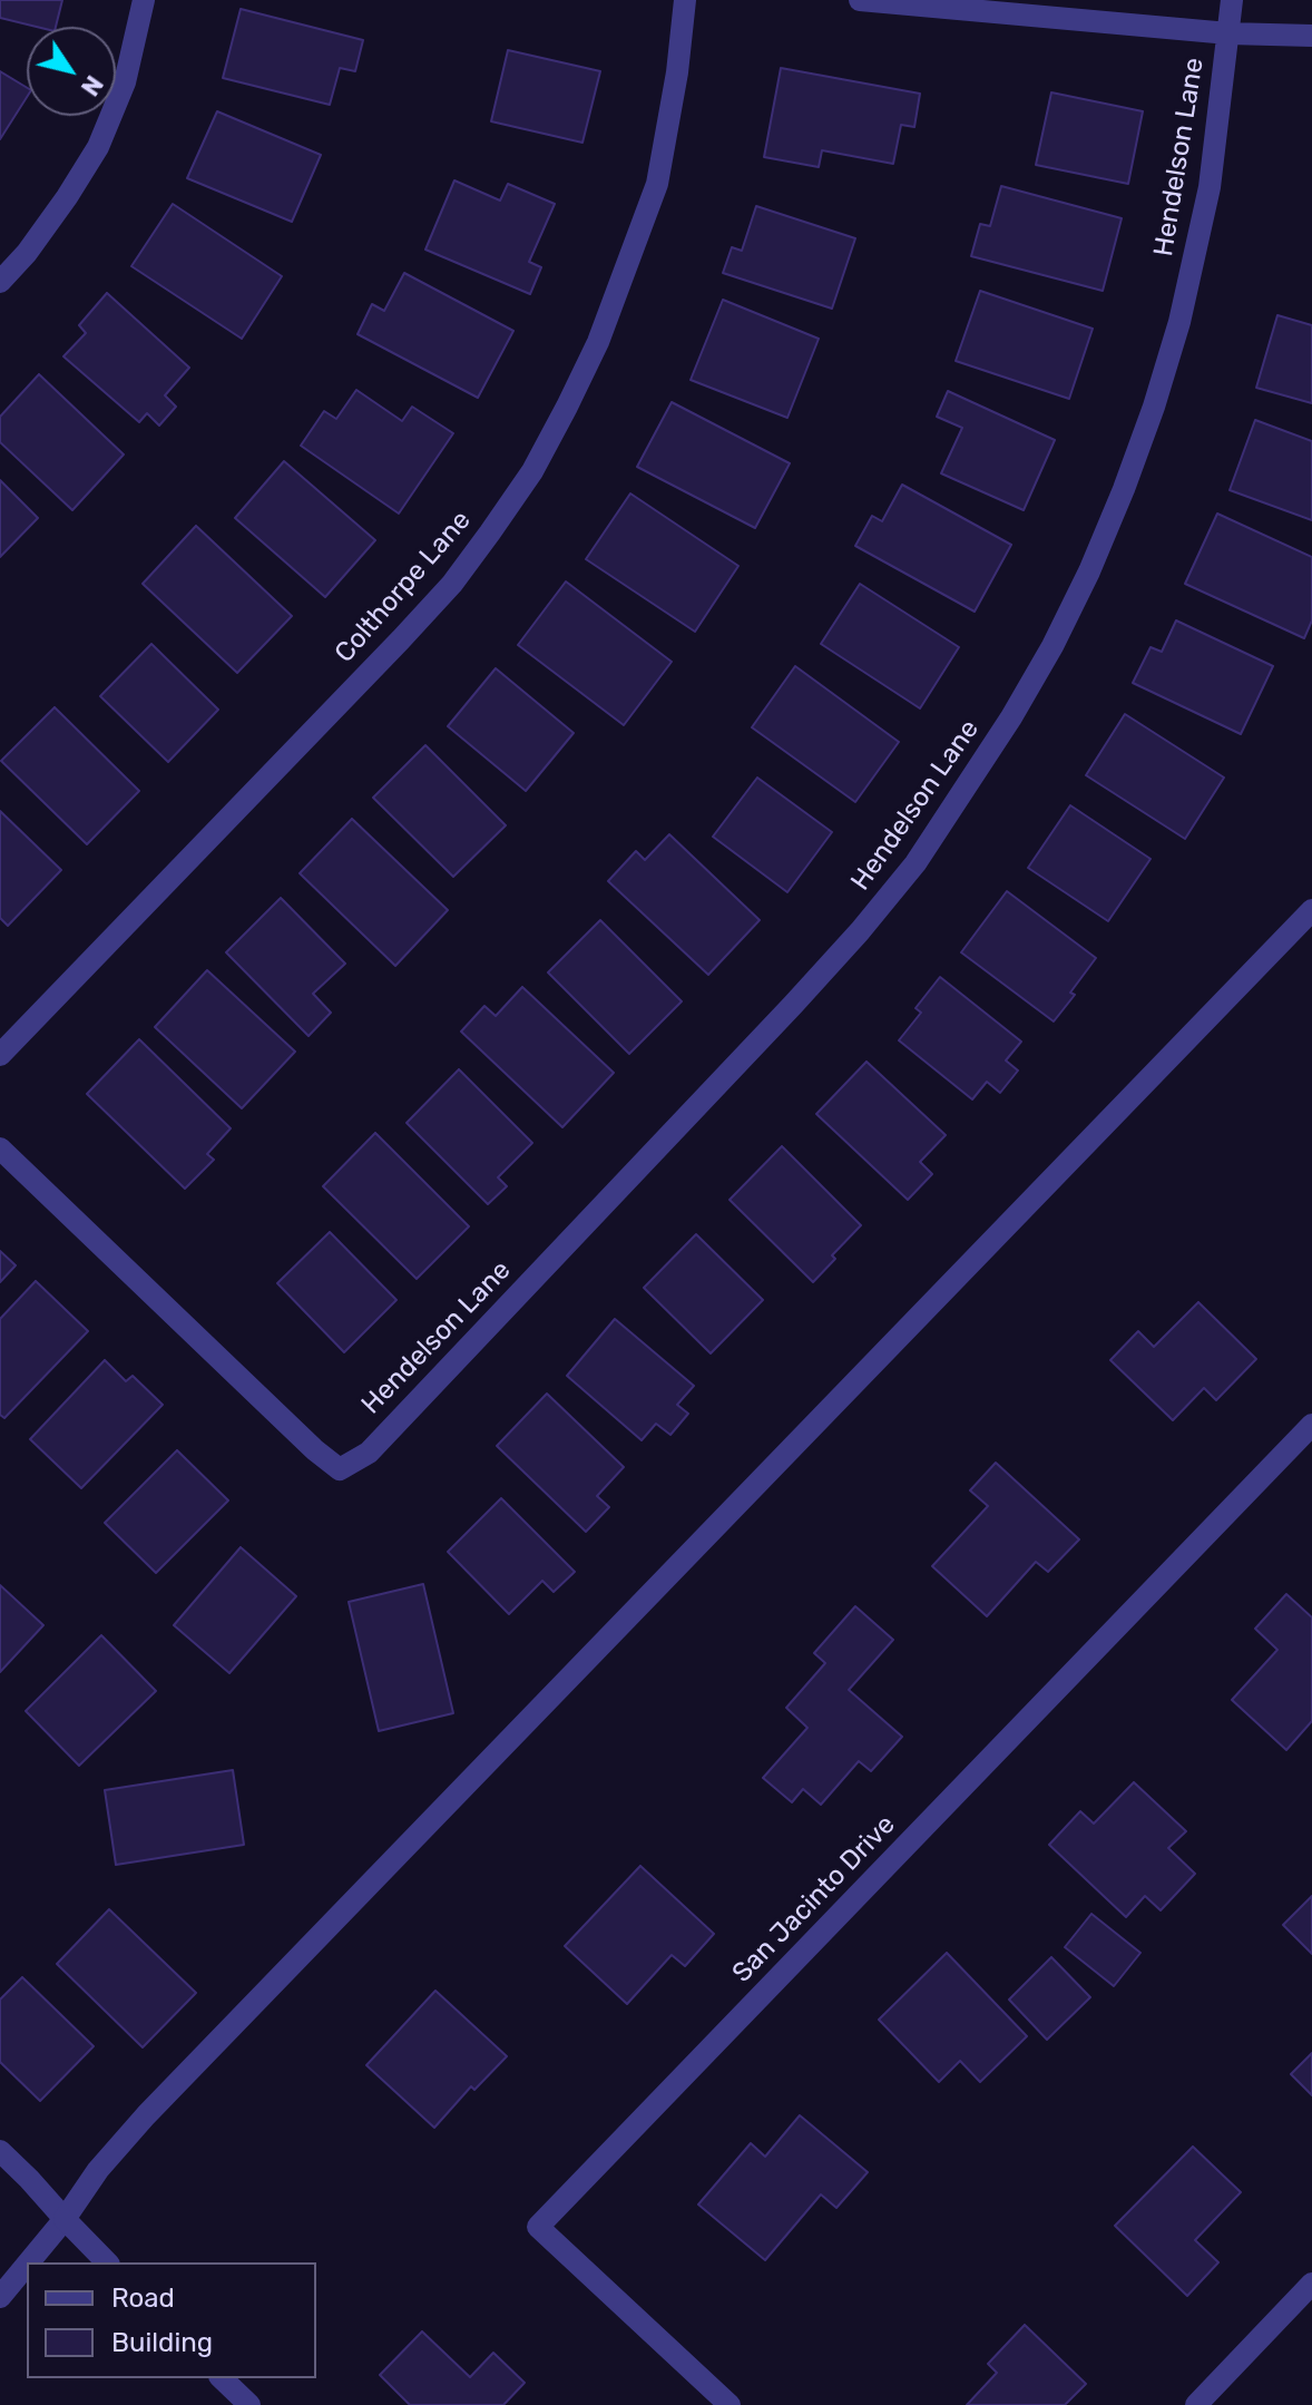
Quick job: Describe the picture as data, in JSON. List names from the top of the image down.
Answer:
{
  "streets": {
    "street": ["Hendelson Lane", "Colthorpe Lane", "San Jacinto Drive"]
  },
  "legend": ["Road", "Building"],
  "north": "bottom right"
}
